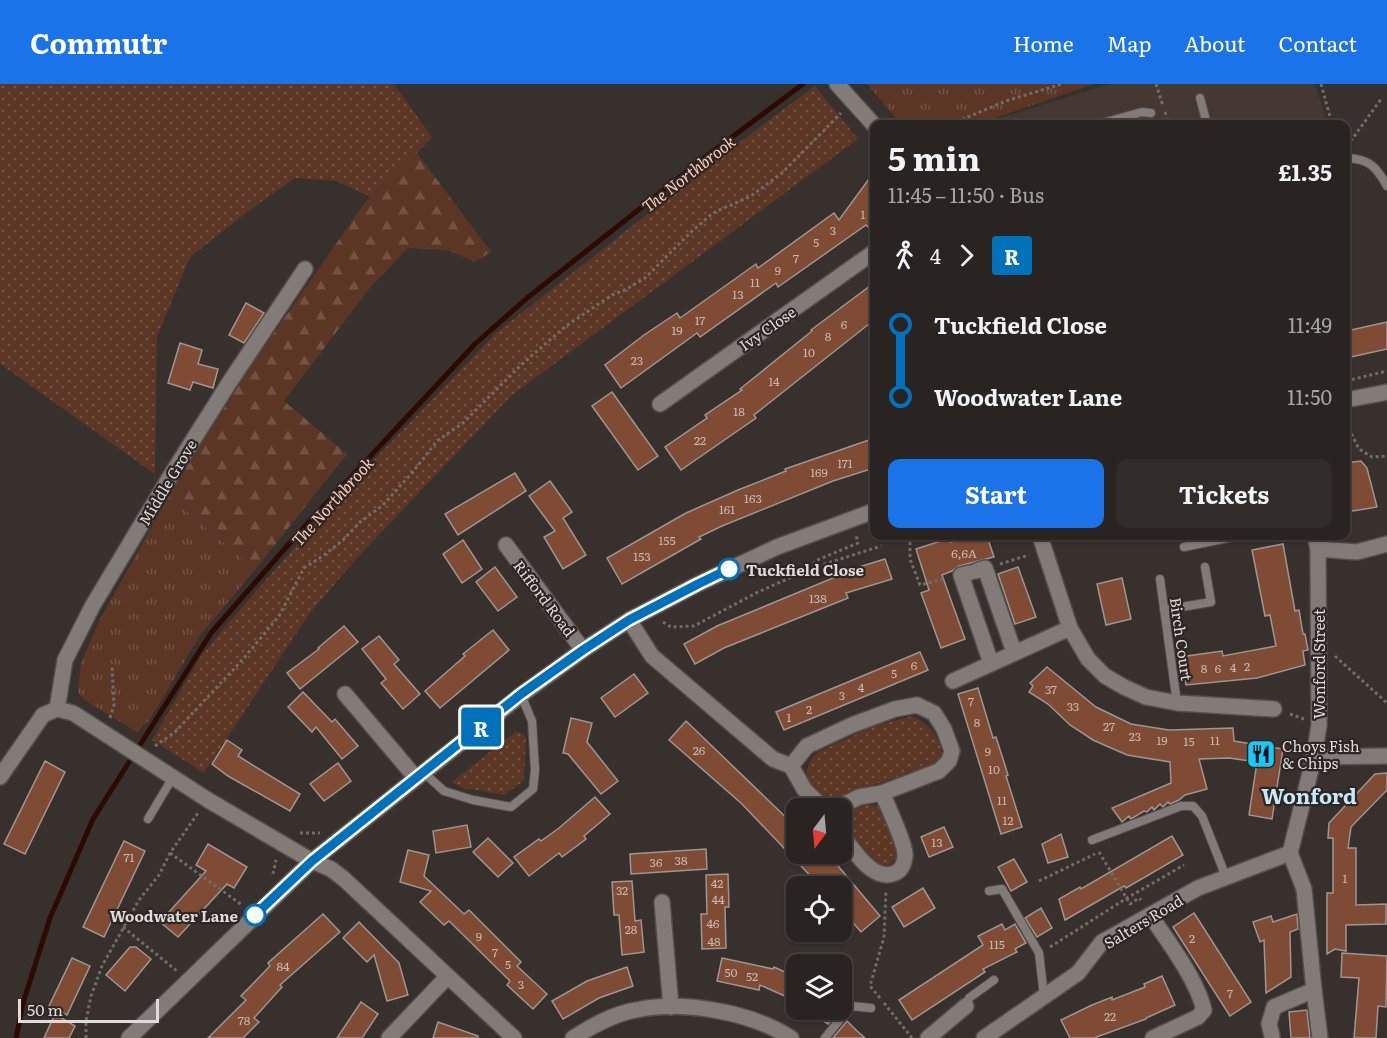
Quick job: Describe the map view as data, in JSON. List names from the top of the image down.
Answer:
{
  "streets": {
    "street": [
      "Ivy Close",
      "Middle Grove",
      "Rifford Road",
      "Wonford Street",
      "Salters Road"
    ],
    "lane": ["Birch Court"]
  },
  "crossings": [
    ["Wonford Street", "Salters Road"]
  ],
  "districts": ["Wonford"],
  "water": ["The Northbrook"],
  "places": {
    "other": ["Tuckfield Close", "Woodwater Lane"],
    "restaurant": ["Choys Fish & Chips"]
  },
  "lines": ["bus line R"],
  "house_numbers": [
    "1",
    "3",
    "5",
    "7",
    "9",
    "11",
    "13",
    "17",
    "6",
    "19",
    "8",
    "10",
    "23",
    "14",
    "18",
    "22",
    "171",
    "169",
    "163",
    "161",
    "155",
    "6,6A",
    "153",
    "138",
    "6",
    "2",
    "4",
    "8",
    "6",
    "5",
    "4",
    "37",
    "3",
    "7",
    "33",
    "2",
    "1",
    "8",
    "27",
    "23",
    "19",
    "11",
    "15",
    "26",
    "9",
    "10",
    "11",
    "12",
    "13",
    "71",
    "38",
    "36",
    "1",
    "42",
    "32",
    "44",
    "46",
    "28",
    "9",
    "2",
    "48",
    "115",
    "7",
    "5",
    "84",
    "50",
    "52",
    "3",
    "7",
    "22",
    "78"
  ],
  "scale_bar": "50 m",
  "north": "bottom",
  "page": {
    "header": "Commutr",
    "nav": [
      "Home",
      "Map",
      "About",
      "Contact"
    ],
    "on_map": "R",
    "heading": ["5 min", "11:45 – 11:50 · Bus", "£1.35"],
    "legs": ["4", "R"],
    "list": [
      {
        "name": "Tuckfield Close",
        "value": "11:49"
      },
      {
        "name": "Woodwater Lane",
        "value": "11:50"
      }
    ],
    "buttons": ["Start", "Tickets"],
    "scale": "50 m"
  }
}
